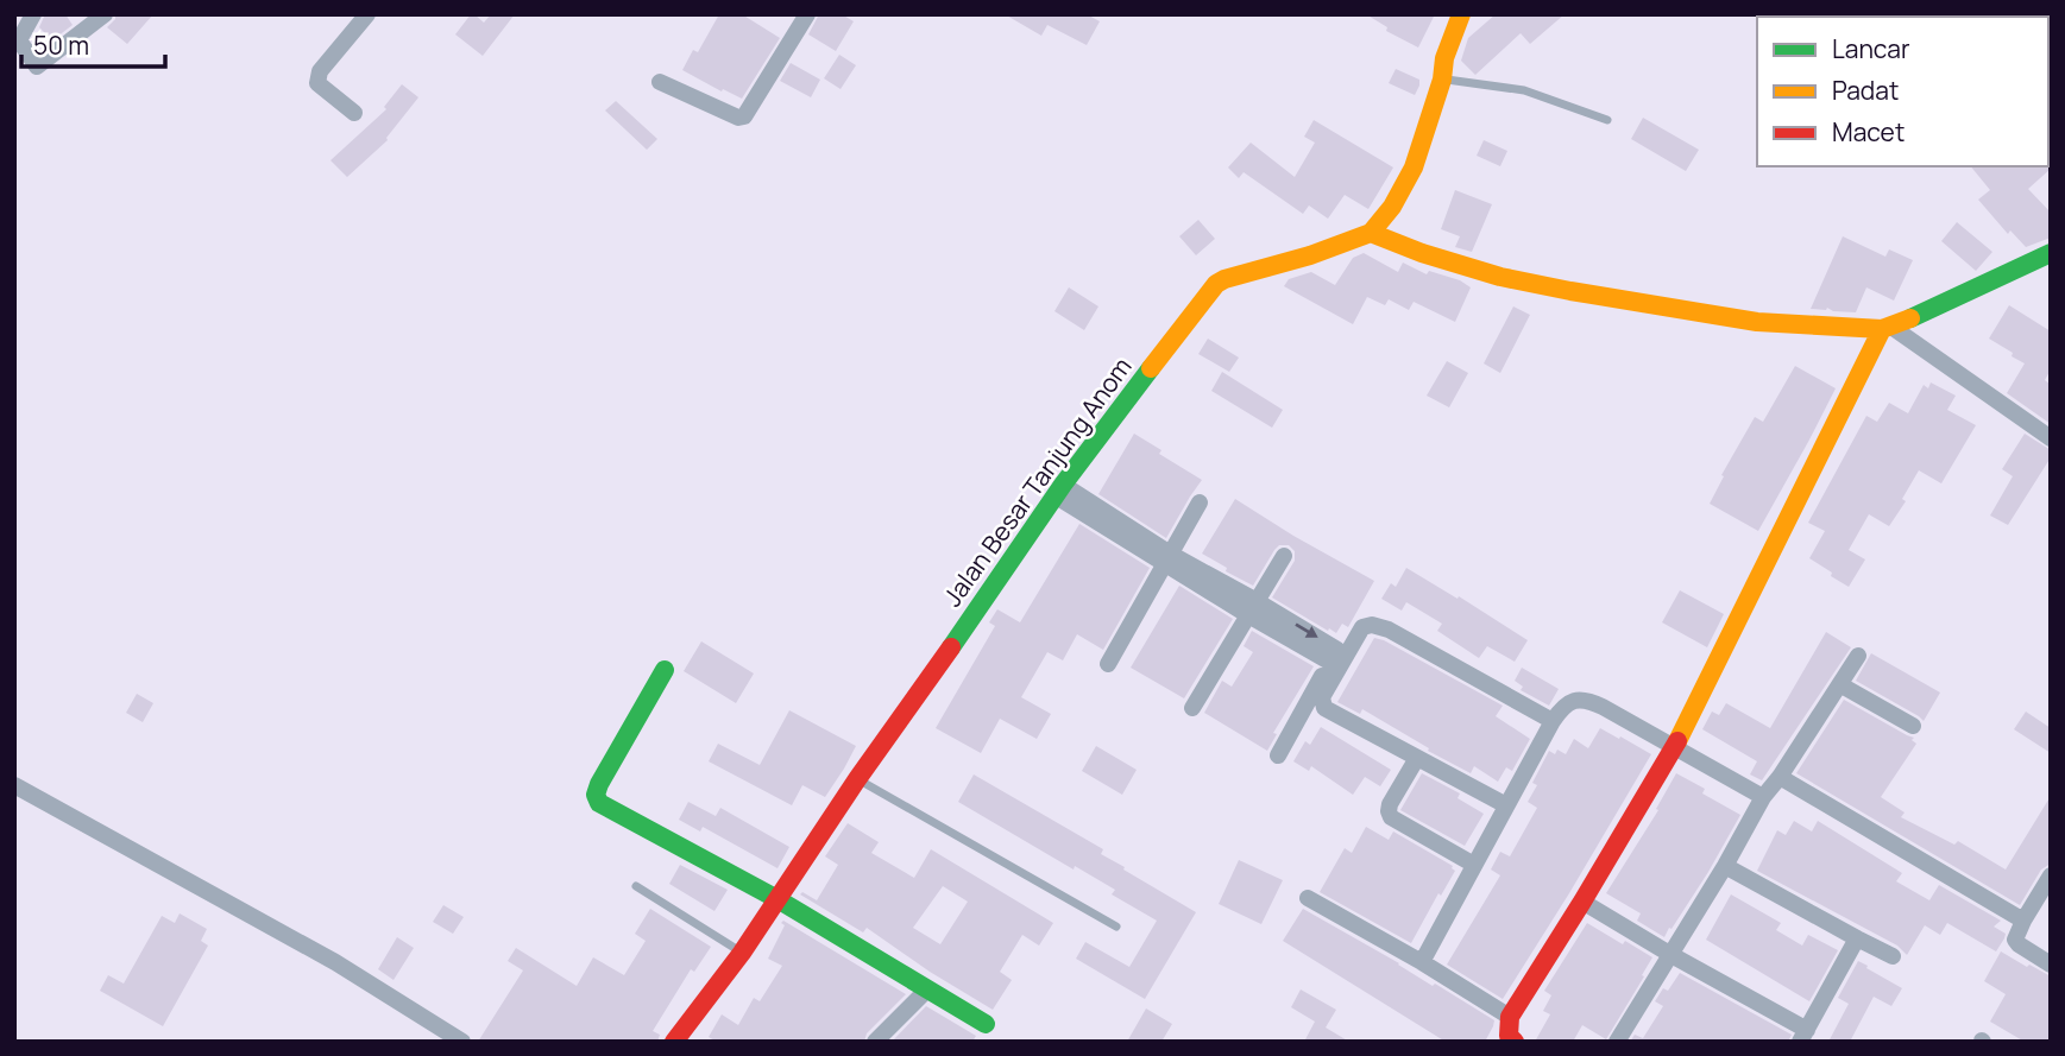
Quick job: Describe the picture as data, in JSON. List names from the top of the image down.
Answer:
{
  "streets": {
    "street": ["Jalan Besar Tanjung Anom"]
  },
  "legend": ["Lancar", "Padat", "Macet"],
  "scale_bar": "50 m"
}
